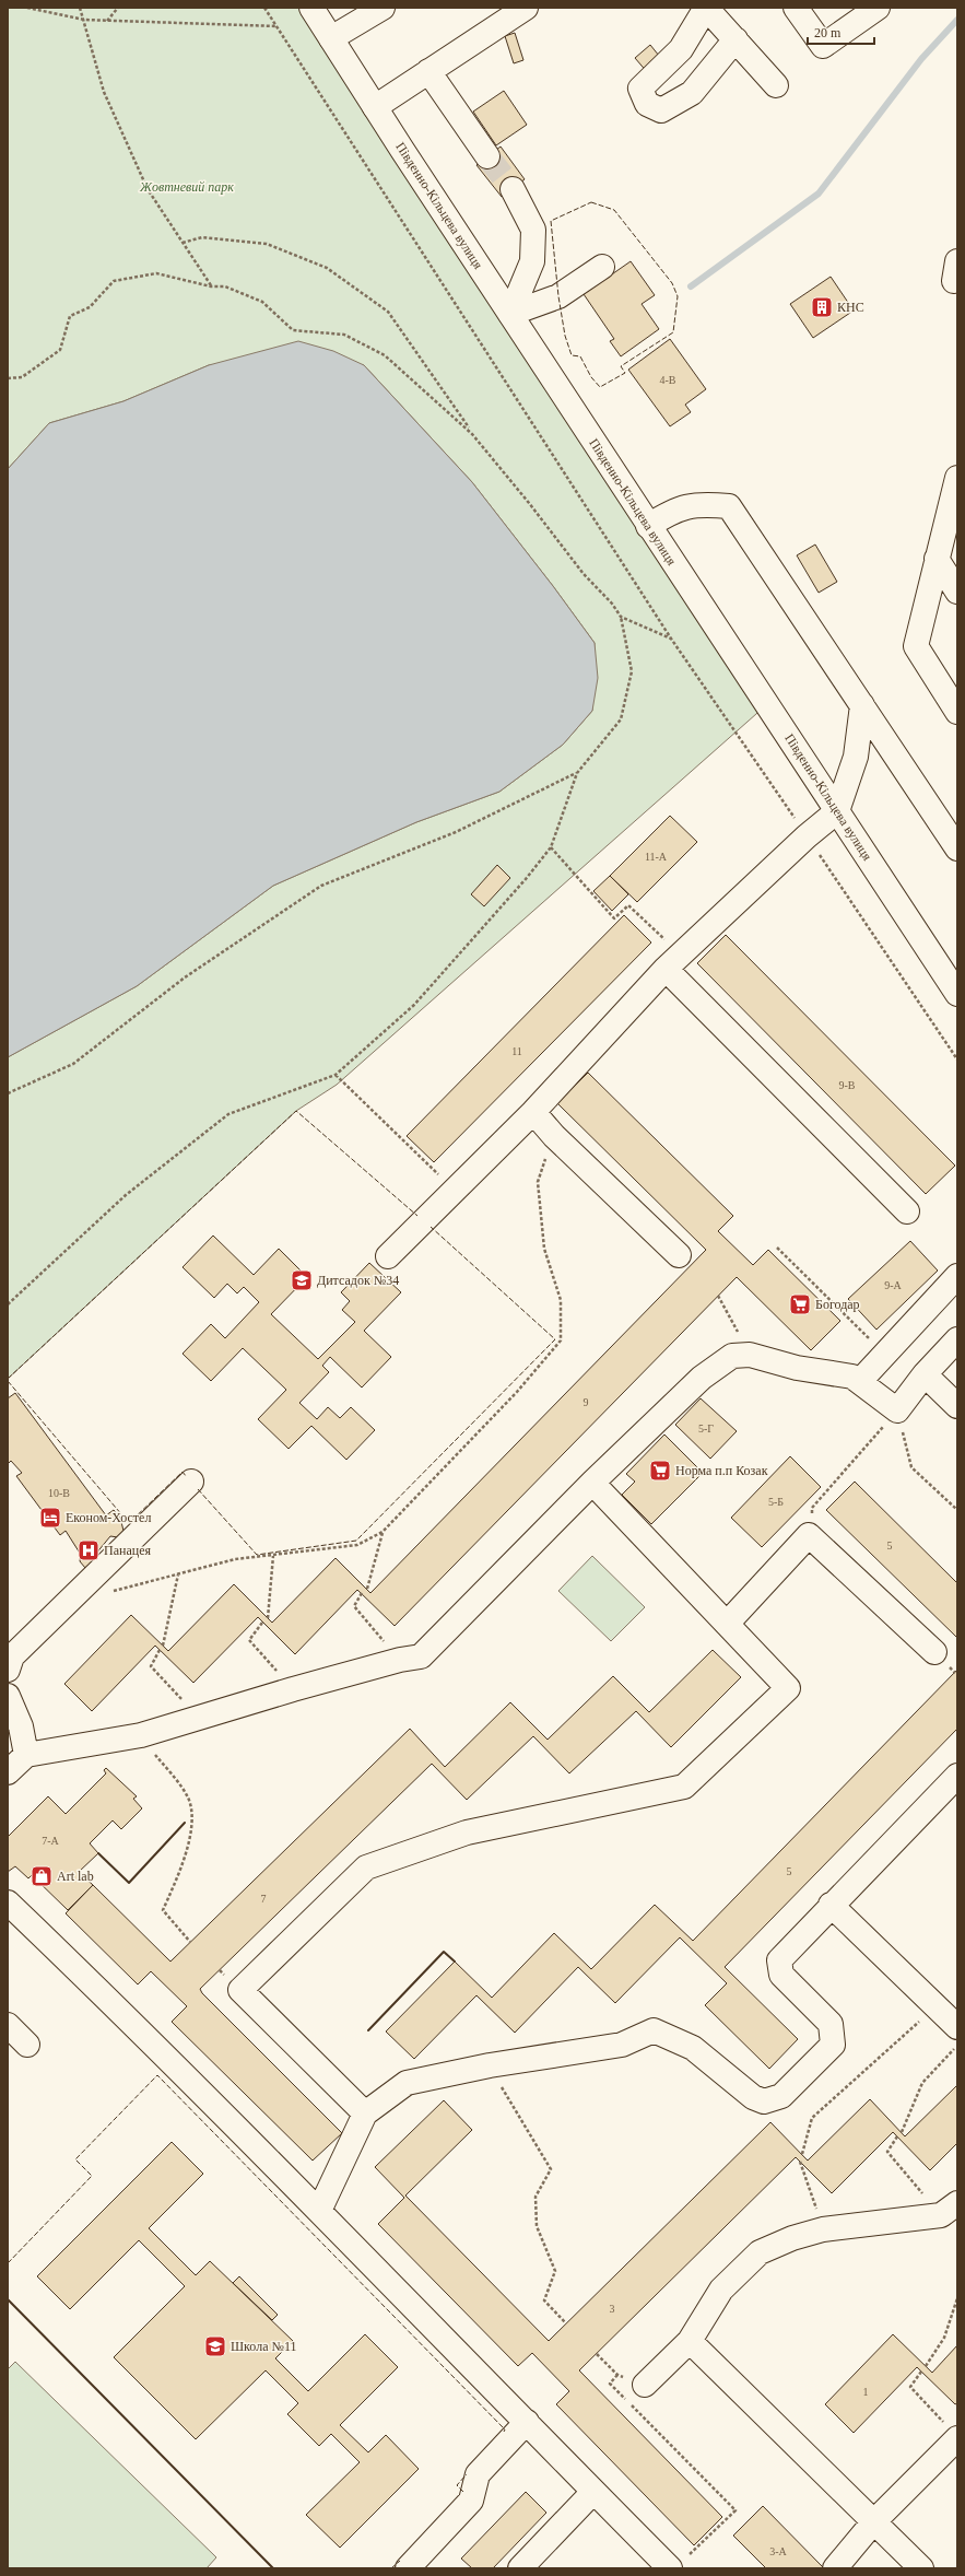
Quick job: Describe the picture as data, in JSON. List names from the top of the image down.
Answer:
{
  "streets": {
    "main road": ["Південно-Кільцева вулиця"]
  },
  "parks": ["Жовтневий парк"],
  "places": {
    "building": ["КНС"],
    "school or university": ["Дитсадок №34", "Школа №11"],
    "supermarket": ["Богодар", "Норма п.п Козак"],
    "hotel": ["Економ-Хостел"],
    "hospital": ["Панацея"],
    "shop": ["Art lab"]
  },
  "house_numbers": [
    "4-В",
    "11-А",
    "11",
    "9-В",
    "9-А",
    "9",
    "5-Г",
    "10-В",
    "5-Б",
    "5",
    "7-А",
    "5",
    "7",
    "3",
    "1",
    "3-А"
  ],
  "scale_bar": "20 m"
}
